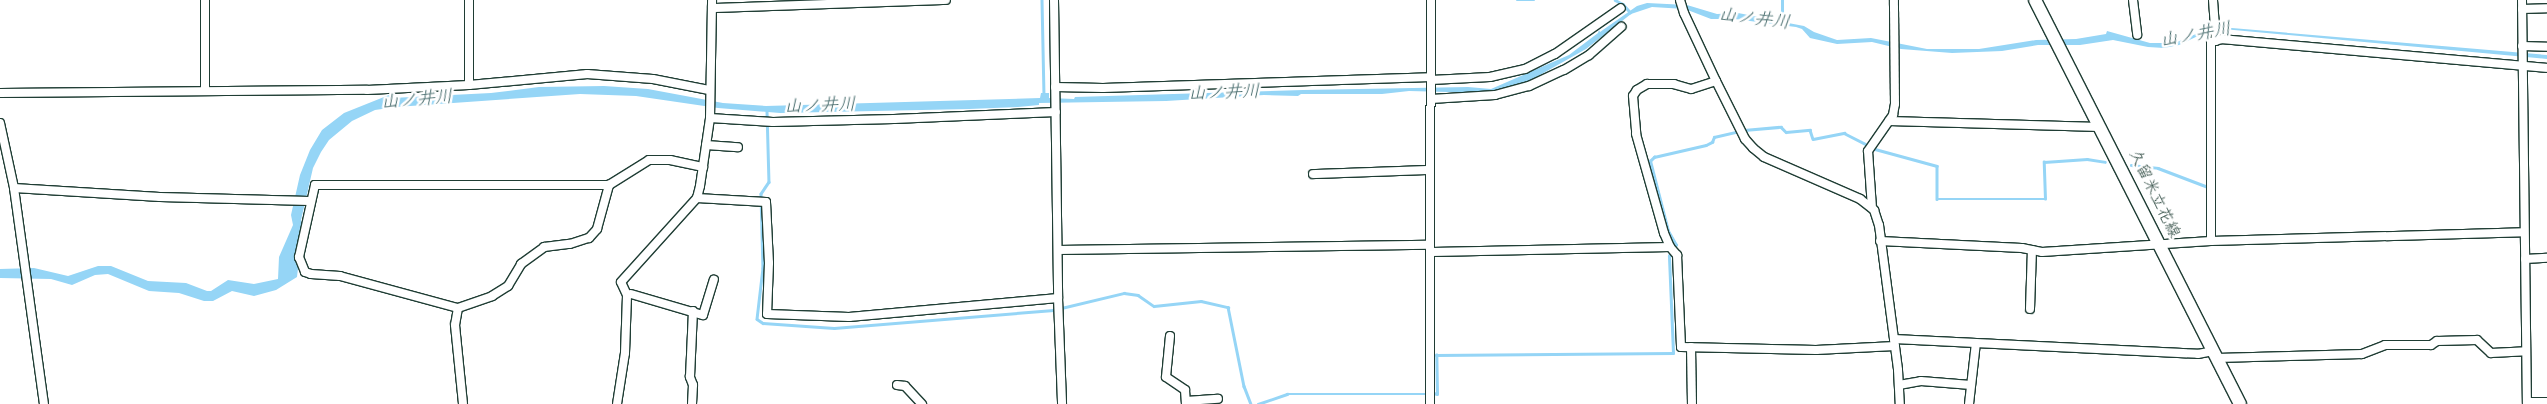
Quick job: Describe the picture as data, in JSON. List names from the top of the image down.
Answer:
{
  "streets": {
    "main road": ["久留米立花線"]
  },
  "water": ["山ノ井川"]
}
